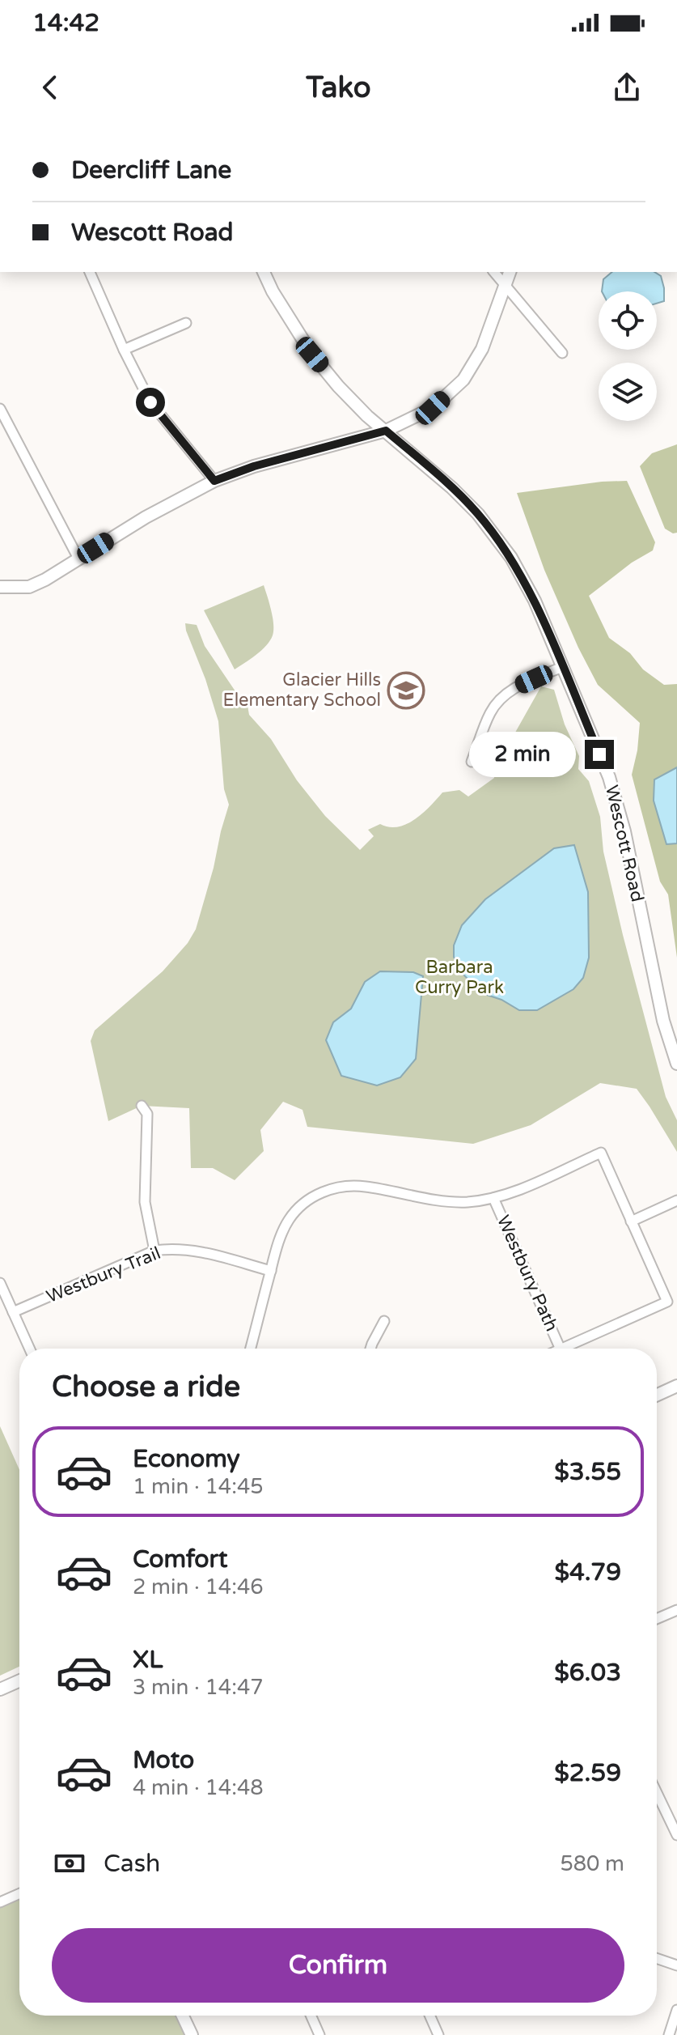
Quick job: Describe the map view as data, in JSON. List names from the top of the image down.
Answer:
{
  "streets": {
    "street": ["Wescott Road", "Westbury Path", "Westbury Trail"]
  },
  "parks": ["Barbara Curry Park"],
  "places": {
    "school or university": ["Glacier Hills Elementary School"]
  },
  "page": {
    "status": "14:42",
    "header": "Tako",
    "banner": ["Deercliff Lane", "Wescott Road"],
    "bubble": "2 min",
    "heading": "Choose a ride",
    "list": [
      {
        "name": "Economy",
        "note": "1 min · 14:45",
        "value": "$3.55"
      },
      {
        "name": "Comfort",
        "note": "2 min · 14:46",
        "value": "$4.79"
      },
      {
        "name": "XL",
        "note": "3 min · 14:47",
        "value": "$6.03"
      },
      {
        "name": "Moto",
        "note": "4 min · 14:48",
        "value": "$2.59"
      }
    ],
    "pay": ["Cash", "580 m"],
    "buttons": "Confirm"
  }
}
